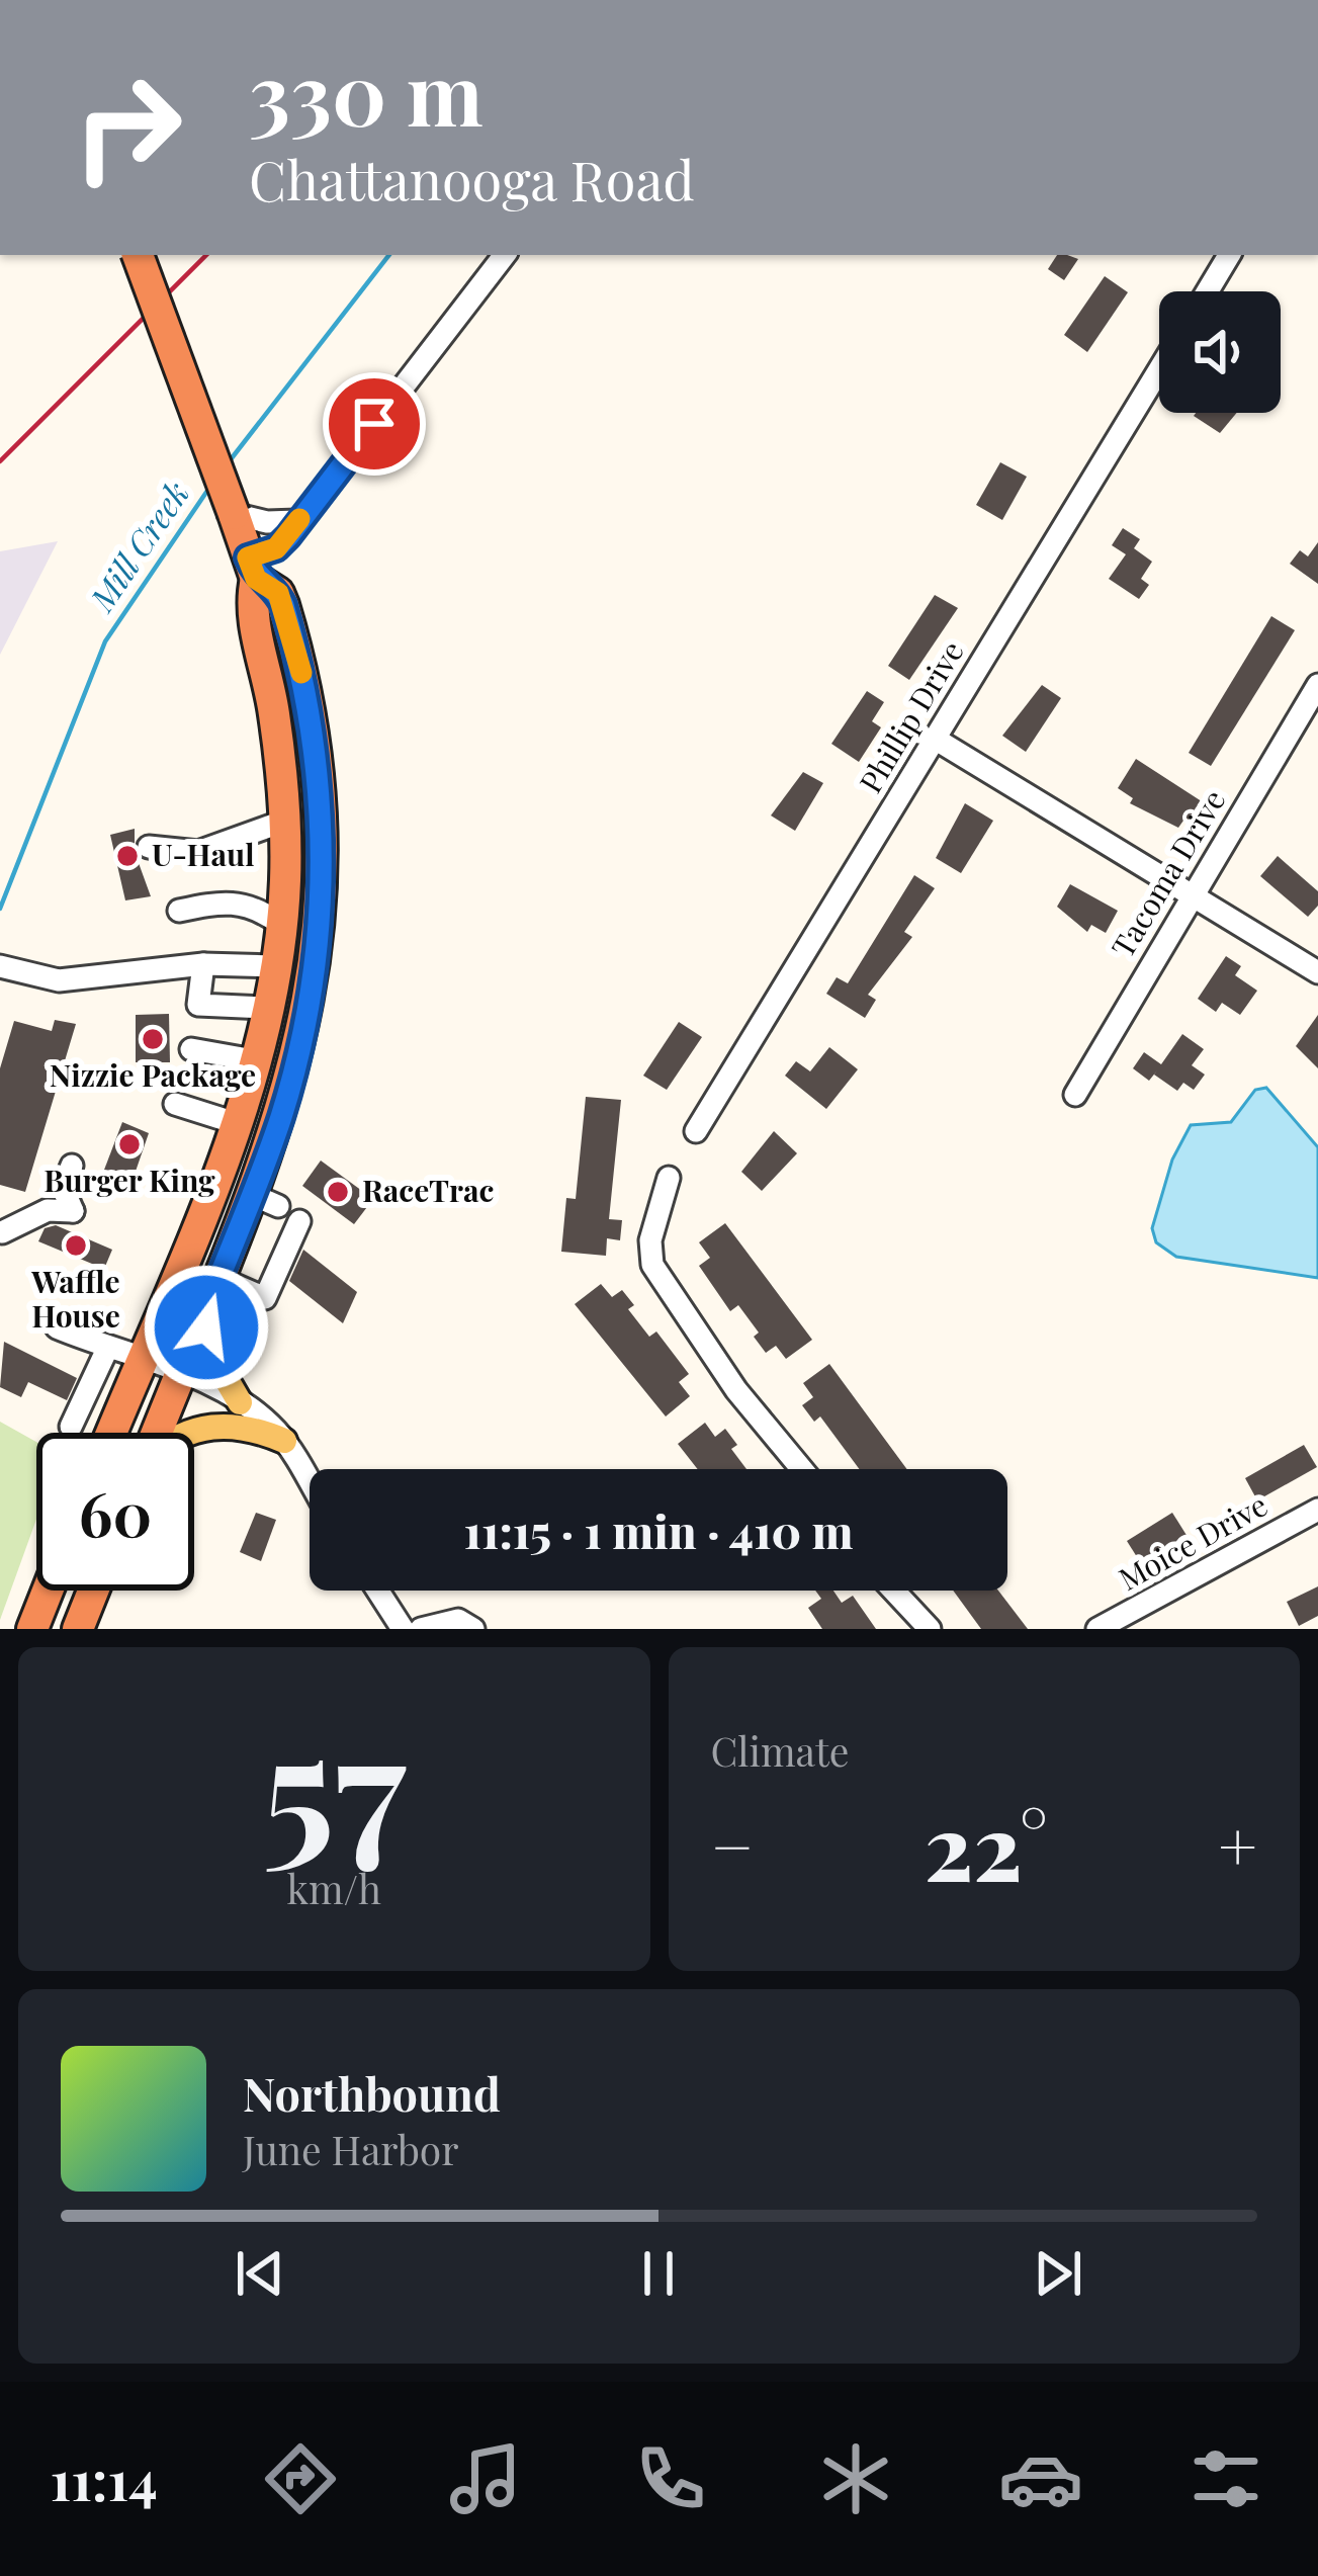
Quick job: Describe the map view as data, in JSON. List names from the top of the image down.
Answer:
{
  "streets": {
    "street": ["Phillip Drive", "Tacoma Drive", "Moice Drive"]
  },
  "water": ["Mill Creek"],
  "places": [
    "U-Haul",
    "Nizzie Package",
    "Burger King",
    "RaceTrac",
    "Waffle House"
  ],
  "page": {
    "turn": ["330 m", "Chattanooga Road"],
    "limit": "60",
    "trip": "11:15 · 1 min · 410 m",
    "tile": [
      ["57", "km/h"],
      "Climate"
    ],
    "heat": ["−", "22°", "+"],
    "song": ["Northbound", "June Harbor"],
    "tabs": "11:14"
  }
}
